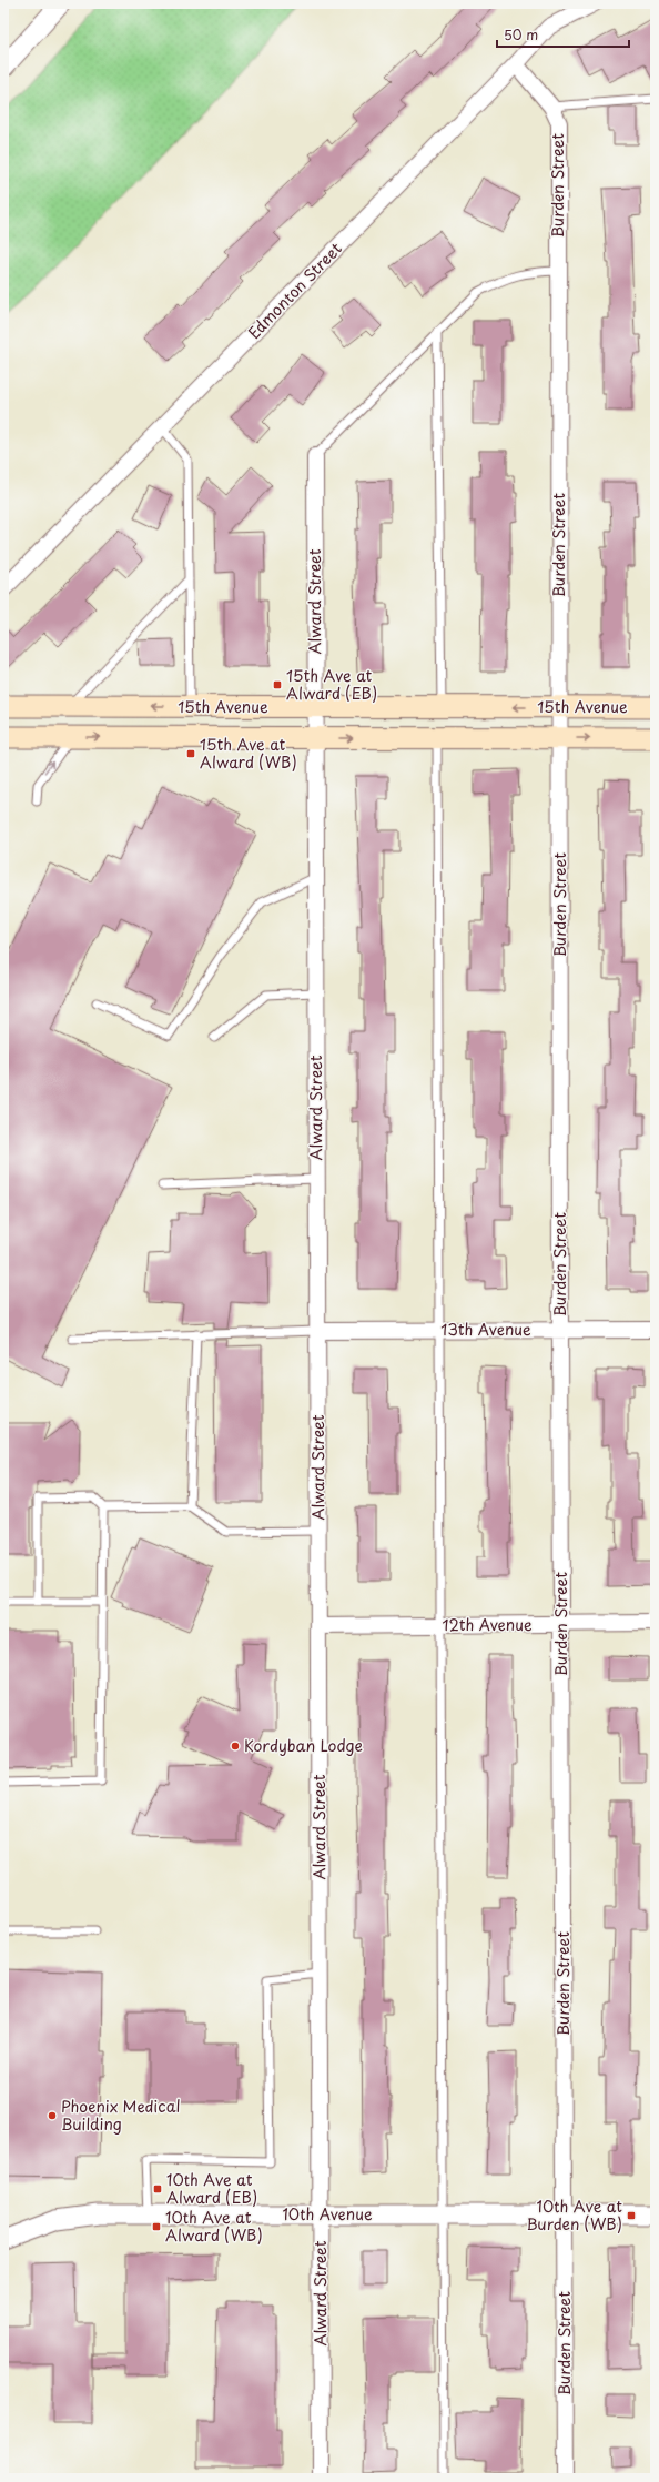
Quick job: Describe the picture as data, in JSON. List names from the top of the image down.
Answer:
{
  "streets": {
    "main road": ["15th Avenue"],
    "street": [
      "Burden Street",
      "Edmonton Street",
      "Alward Street",
      "13th Avenue",
      "12th Avenue",
      "10th Avenue"
    ]
  },
  "crossings": [
    ["Burden Street", "Edmonton Street"],
    ["Burden Street", "15th Avenue"],
    ["Burden Street", "13th Avenue"],
    ["Burden Street", "12th Avenue"],
    ["Burden Street", "10th Avenue"],
    ["Alward Street", "15th Avenue"],
    ["Alward Street", "13th Avenue"],
    ["Alward Street", "12th Avenue"],
    ["Alward Street", "10th Avenue"]
  ],
  "places": {
    "transit": [
      "15th Ave at Alward (EB)",
      "15th Ave at Alward (WB)",
      "10th Ave at Alward (EB)",
      "10th Ave at Burden (WB)",
      "10th Ave at Alward (WB)"
    ],
    "other": ["Kordyban Lodge", "Phoenix Medical Building"]
  },
  "scale_bar": "50 m"
}
